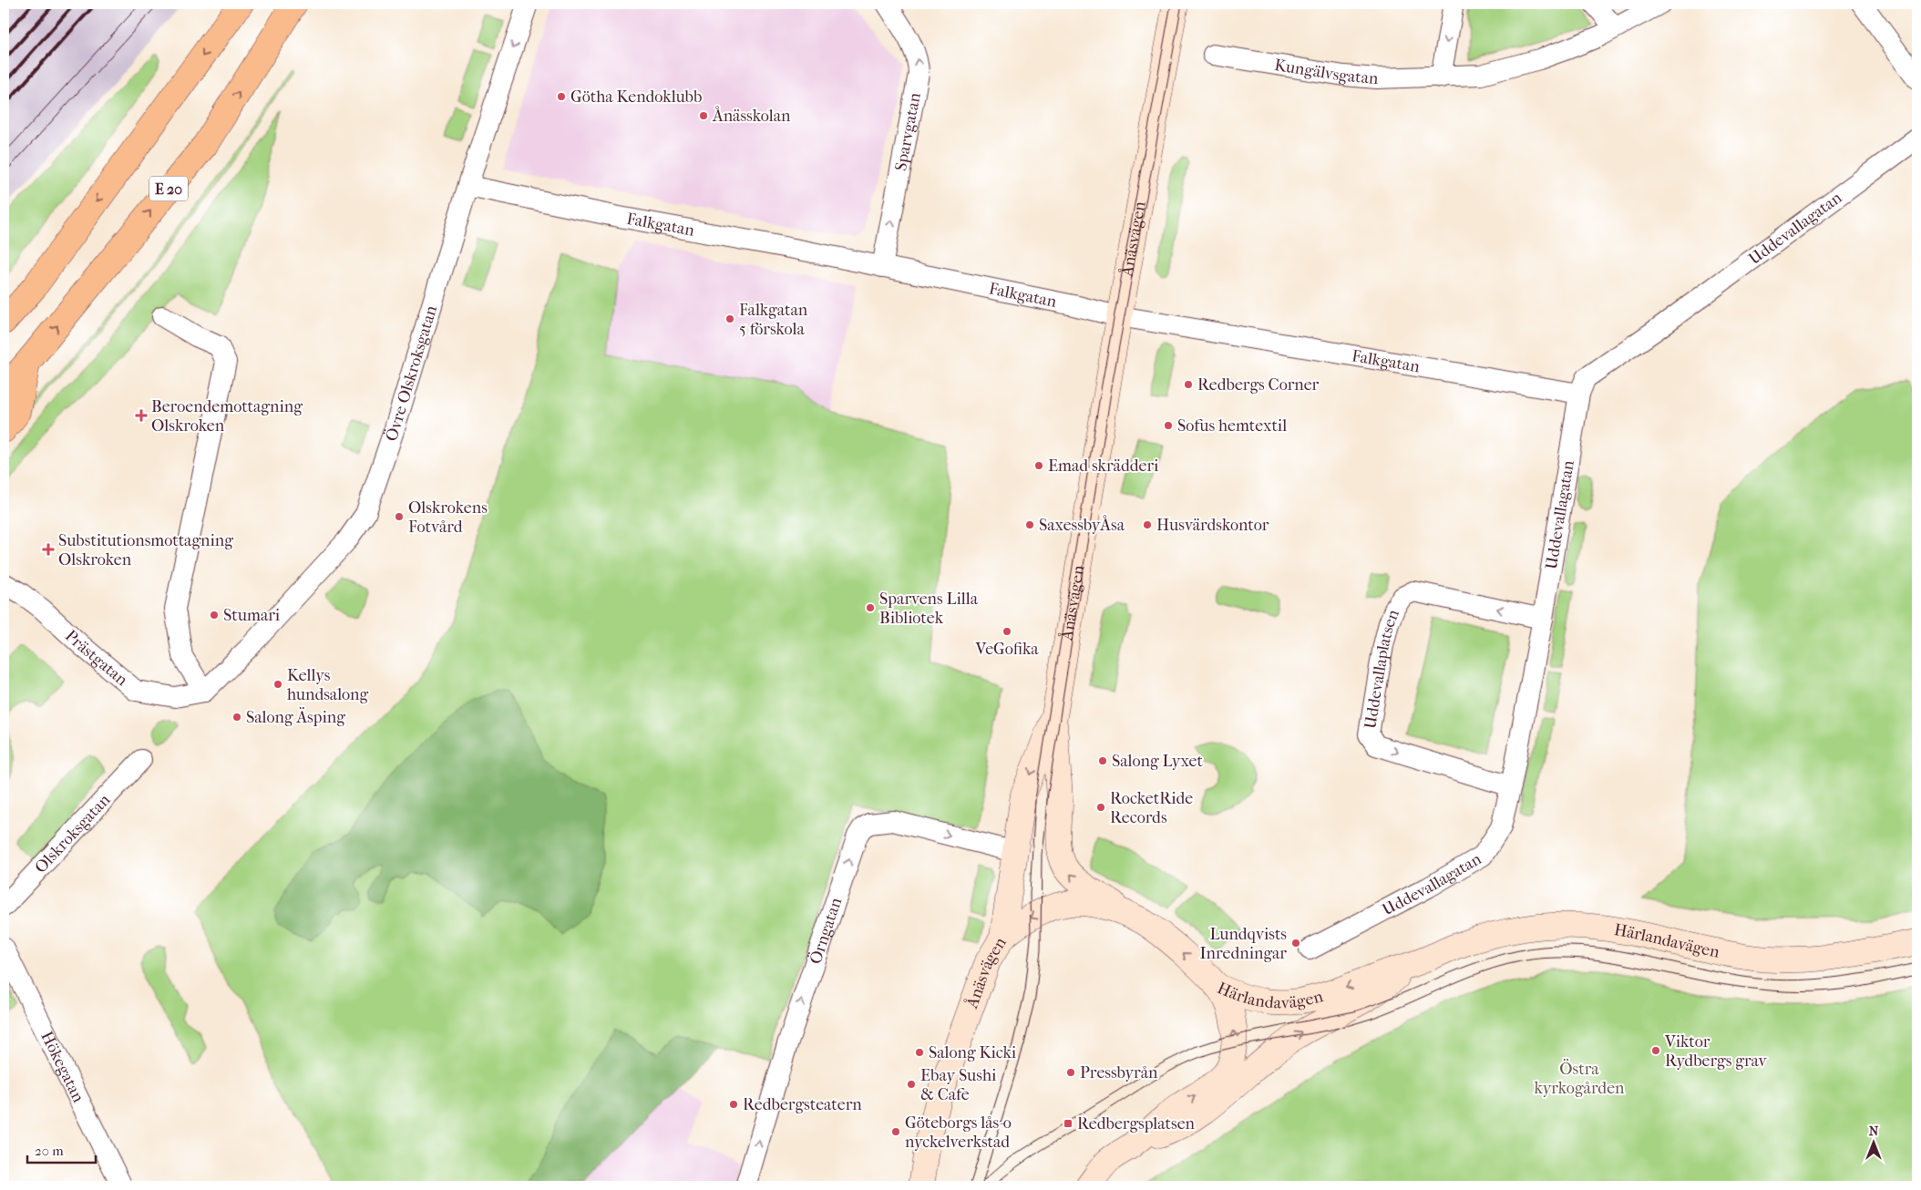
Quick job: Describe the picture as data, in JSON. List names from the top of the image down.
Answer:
{
  "streets": {
    "highway": ["E 20"],
    "street": [
      "Kungälvsgatan",
      "Sparvgatan",
      "Falkgatan",
      "Uddevallagatan",
      "Ånäsvägen",
      "Övre Olskroksgatan",
      "Prästgatan",
      "Uddevallaplatsen",
      "Olskroksgatan",
      "Örngatan",
      "Härlandavägen",
      "Hökegatan"
    ]
  },
  "crossings": [
    ["Sparvgatan", "Falkgatan"],
    ["Falkgatan", "Uddevallagatan"],
    ["Falkgatan", "Ånäsvägen"],
    ["Falkgatan", "Övre Olskroksgatan"],
    ["Uddevallagatan", "Uddevallaplatsen"],
    ["Ånäsvägen", "Örngatan"],
    ["Övre Olskroksgatan", "Prästgatan"]
  ],
  "one_way": ["Sparvgatan", "Örngatan"],
  "parks": ["Östra kyrkogården"],
  "places": {
    "other": [
      "Götha Kendoklubb",
      "Ånässkolan",
      "Falkgatan 5 förskola",
      "Redbergs Corner",
      "Sofus hemtextil",
      "Emad skrädderi",
      "Olskrokens Fotvård",
      "SaxessbyÅsa",
      "Husvärdskontor",
      "Sparvens Lilla Bibliotek",
      "Stumari",
      "VeGofika",
      "Kellys hundsalong",
      "Salong Äsping",
      "Salong Lyxet",
      "RocketRide Records",
      "Lundqvists Inredningar",
      "Viktor Rydbergs grav",
      "Salong Kicki",
      "Pressbyrån",
      "Ebay Sushi & Cafe",
      "Redbergsteatern",
      "Göteborgs lås-o nyckelverkstad"
    ],
    "health": ["Beroendemottagning Olskroken", "Substitutionsmottagning Olskroken"],
    "transit": ["Redbergsplatsen"]
  },
  "scale_bar": "20 m",
  "north": "top"
}
